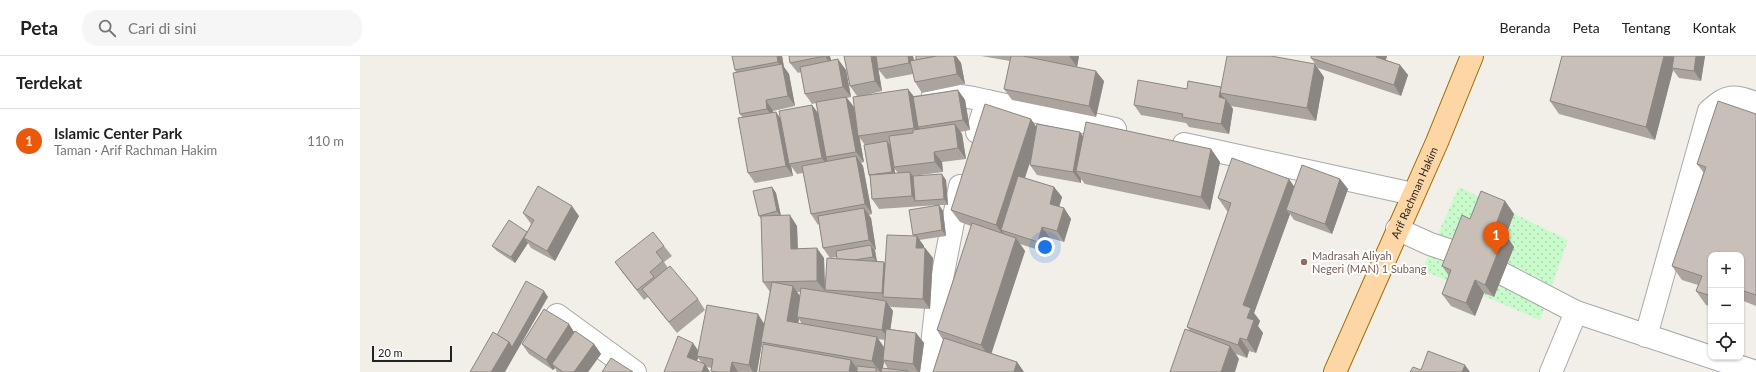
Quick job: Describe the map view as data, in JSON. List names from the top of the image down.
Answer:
{
  "streets": {
    "main road": ["Arif Rachman Hakim"]
  },
  "places": ["Madrasah Aliyah Negeri (MAN) 1 Subang"],
  "scale_bar": "20 m",
  "page": {
    "header": "Peta",
    "search": "Cari di sini",
    "nav": [
      "Beranda",
      "Peta",
      "Tentang",
      "Kontak"
    ],
    "heading": "Terdekat",
    "list": [
      {
        "mark": "1",
        "name": "Islamic Center Park",
        "note": "Taman · Arif Rachman Hakim",
        "value": "110 m"
      }
    ],
    "pins": "1",
    "map_buttons": ["+", "−"],
    "scale": "20 m"
  }
}
